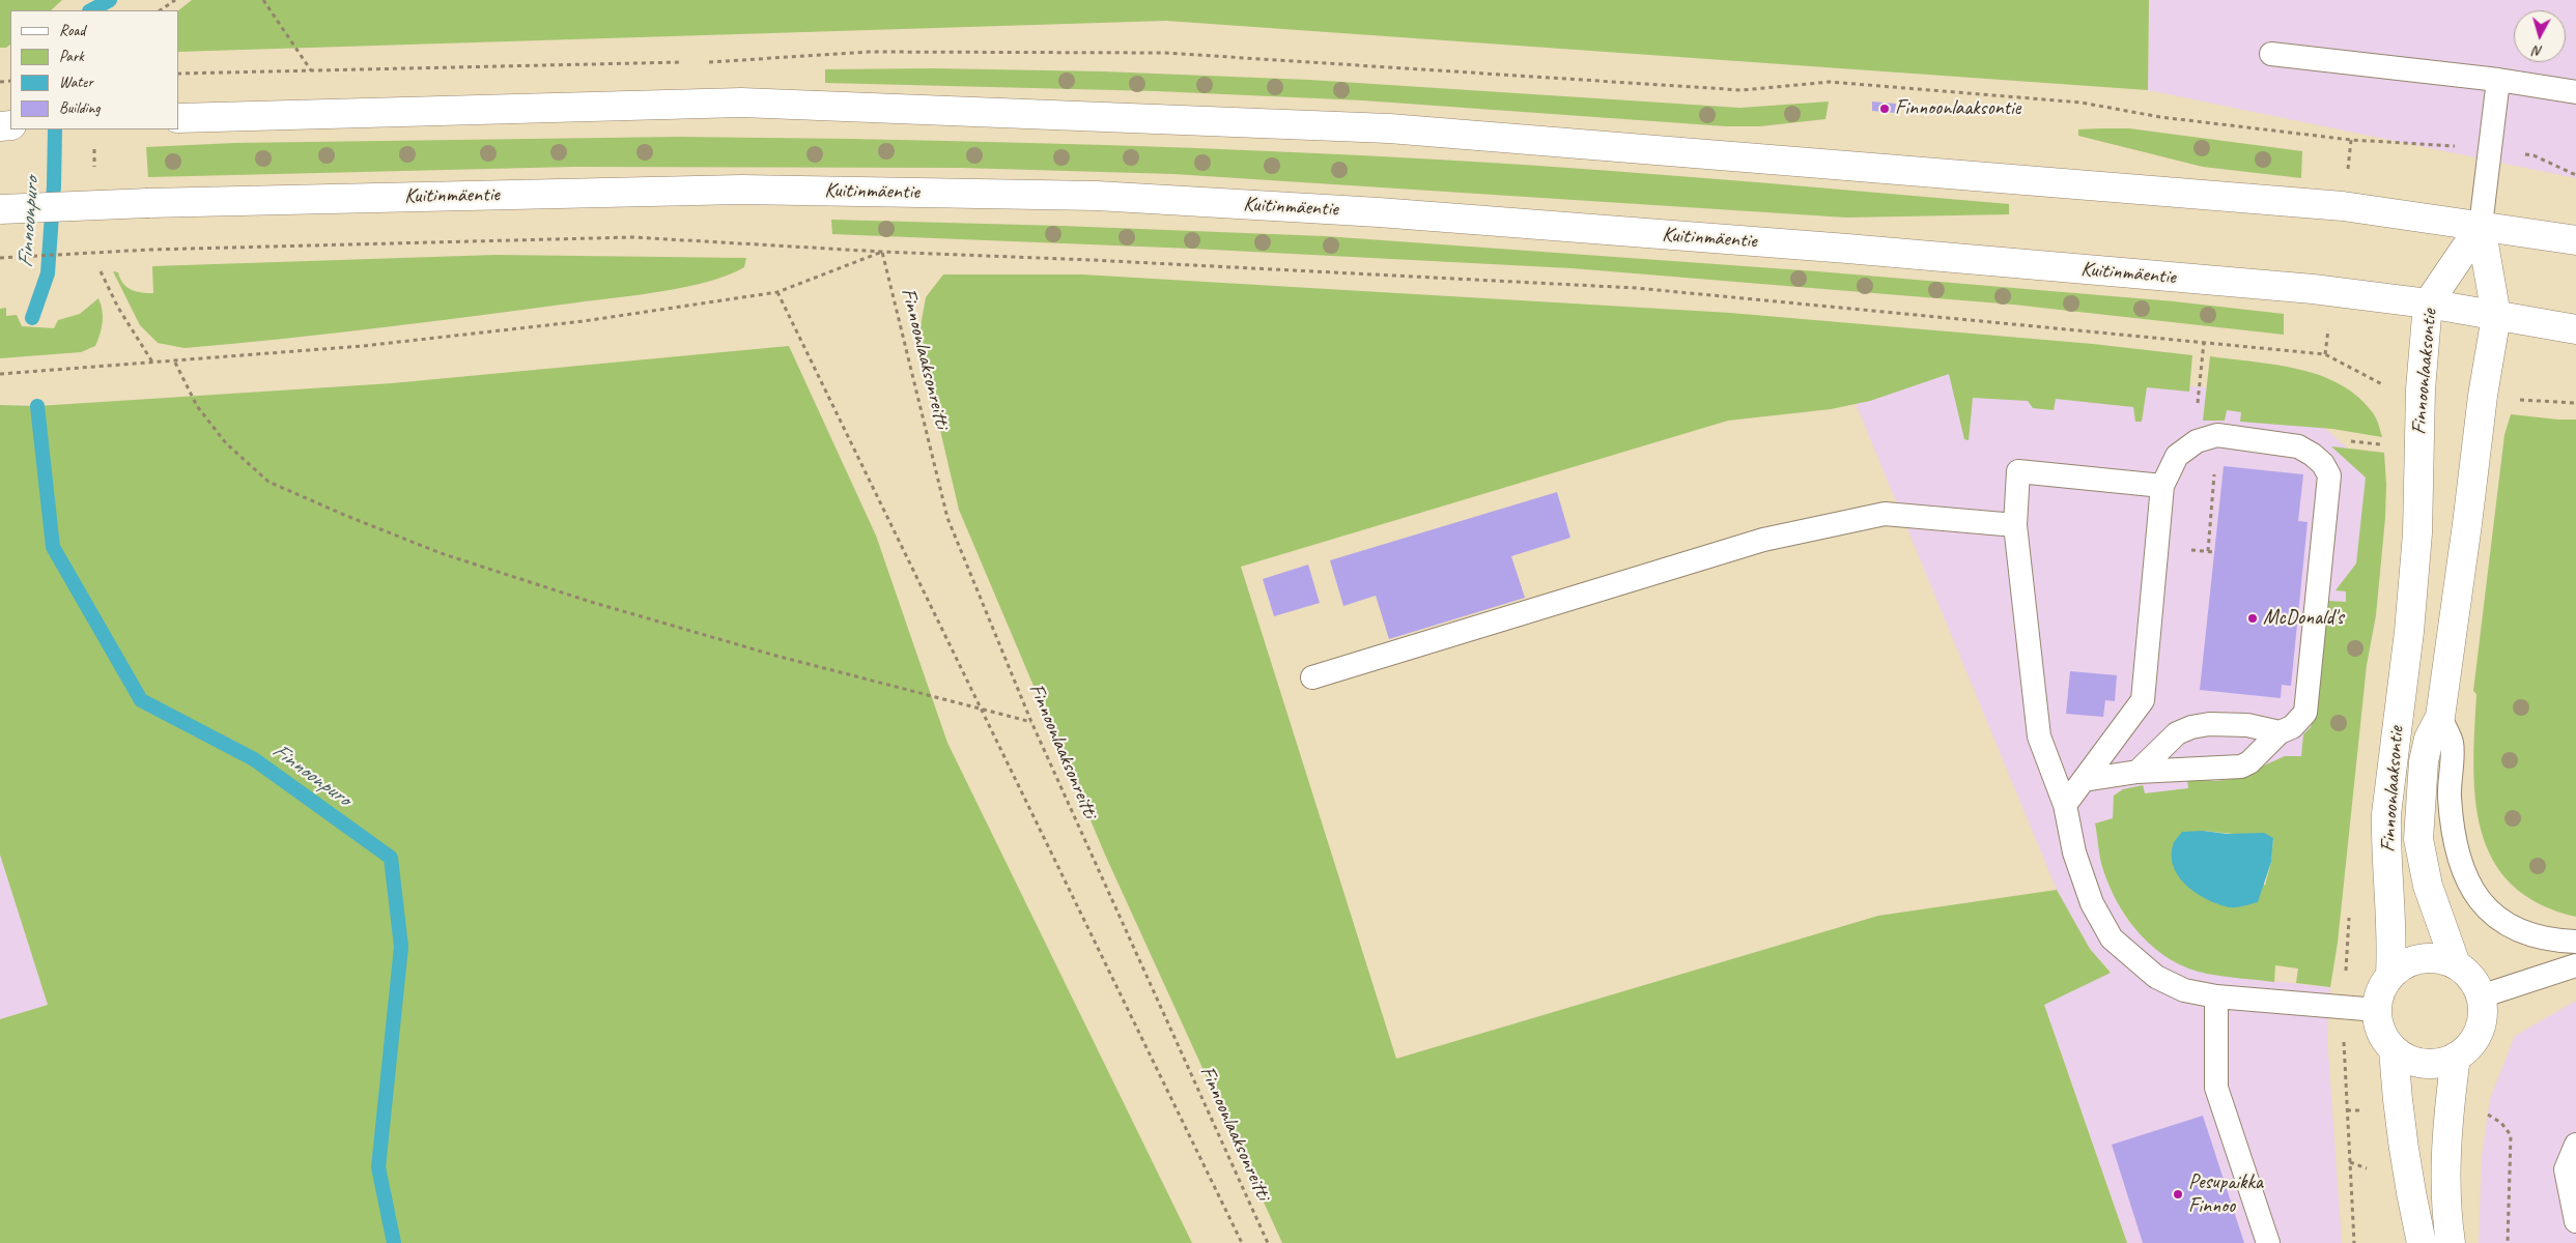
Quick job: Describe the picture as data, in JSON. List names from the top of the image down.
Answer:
{
  "streets": {
    "main road": ["Kuitinmäentie", "Finnoonlaaksontie"],
    "path": ["Finnoonlaaksonreitti"]
  },
  "crossings": [
    ["Kuitinmäentie", "Finnoonlaaksontie"]
  ],
  "water": ["Finnoonpuro"],
  "places": ["Finnoonlaaksontie", "McDonald's", "Pesupaikka Finnoo"],
  "legend": [
    "Road",
    "Park",
    "Water",
    "Building"
  ],
  "north": "bottom"
}
